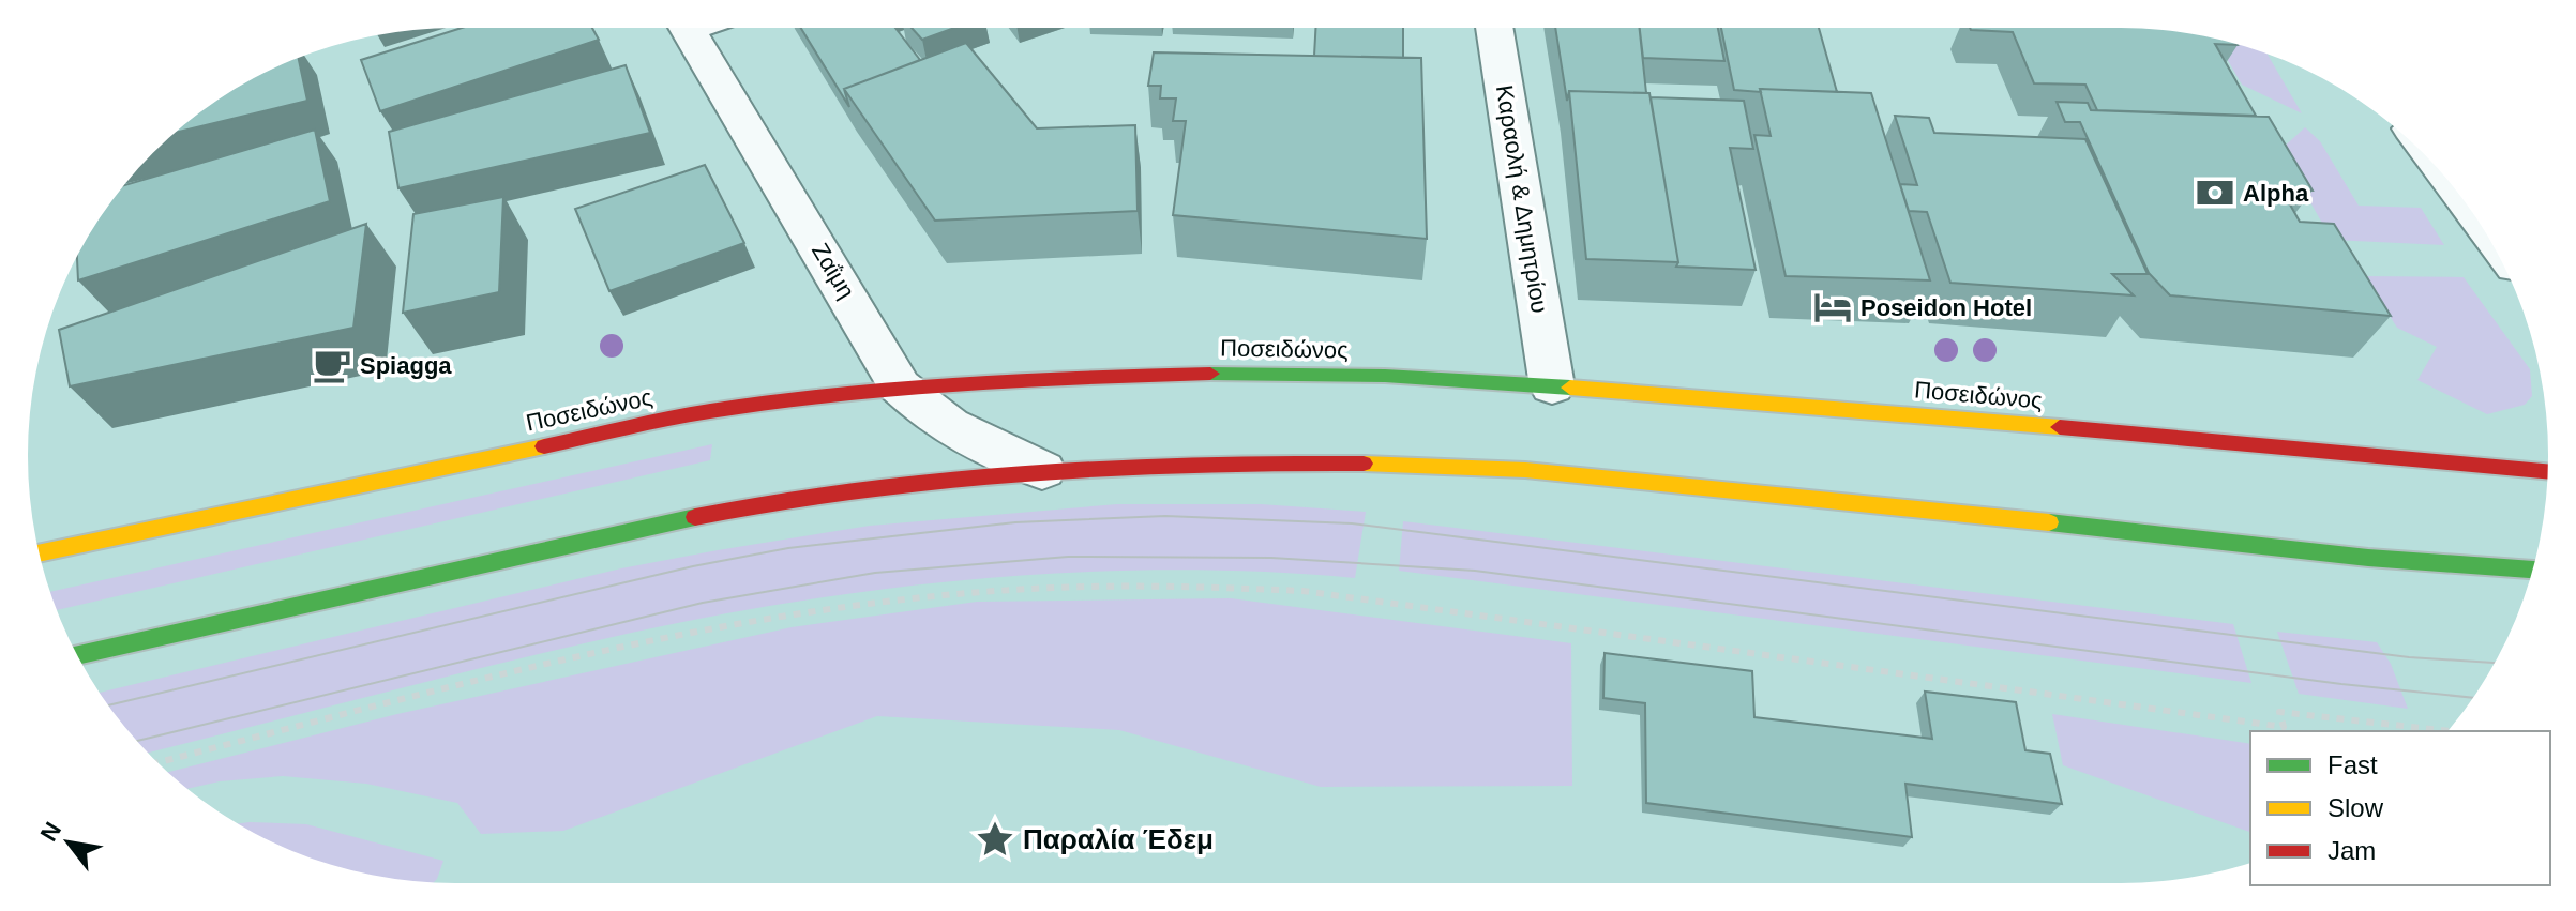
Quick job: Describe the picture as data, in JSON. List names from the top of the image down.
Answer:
{
  "streets": {
    "highway": ["Ποσειδώνος"],
    "street": ["Καραολή & Δημητρίου", "Ζαΐμη"]
  },
  "crossings": [
    ["Καραολή & Δημητρίου", "Ποσειδώνος"],
    ["Ζαΐμη", "Ποσειδώνος"]
  ],
  "places": {
    "bank": ["Alpha"],
    "hotel": ["Poseidon Hotel"],
    "cafe": ["Spiagga"],
    "place": ["Παραλία Έδεμ"]
  },
  "legend": ["Fast", "Slow", "Jam"],
  "north": "top left"
}
